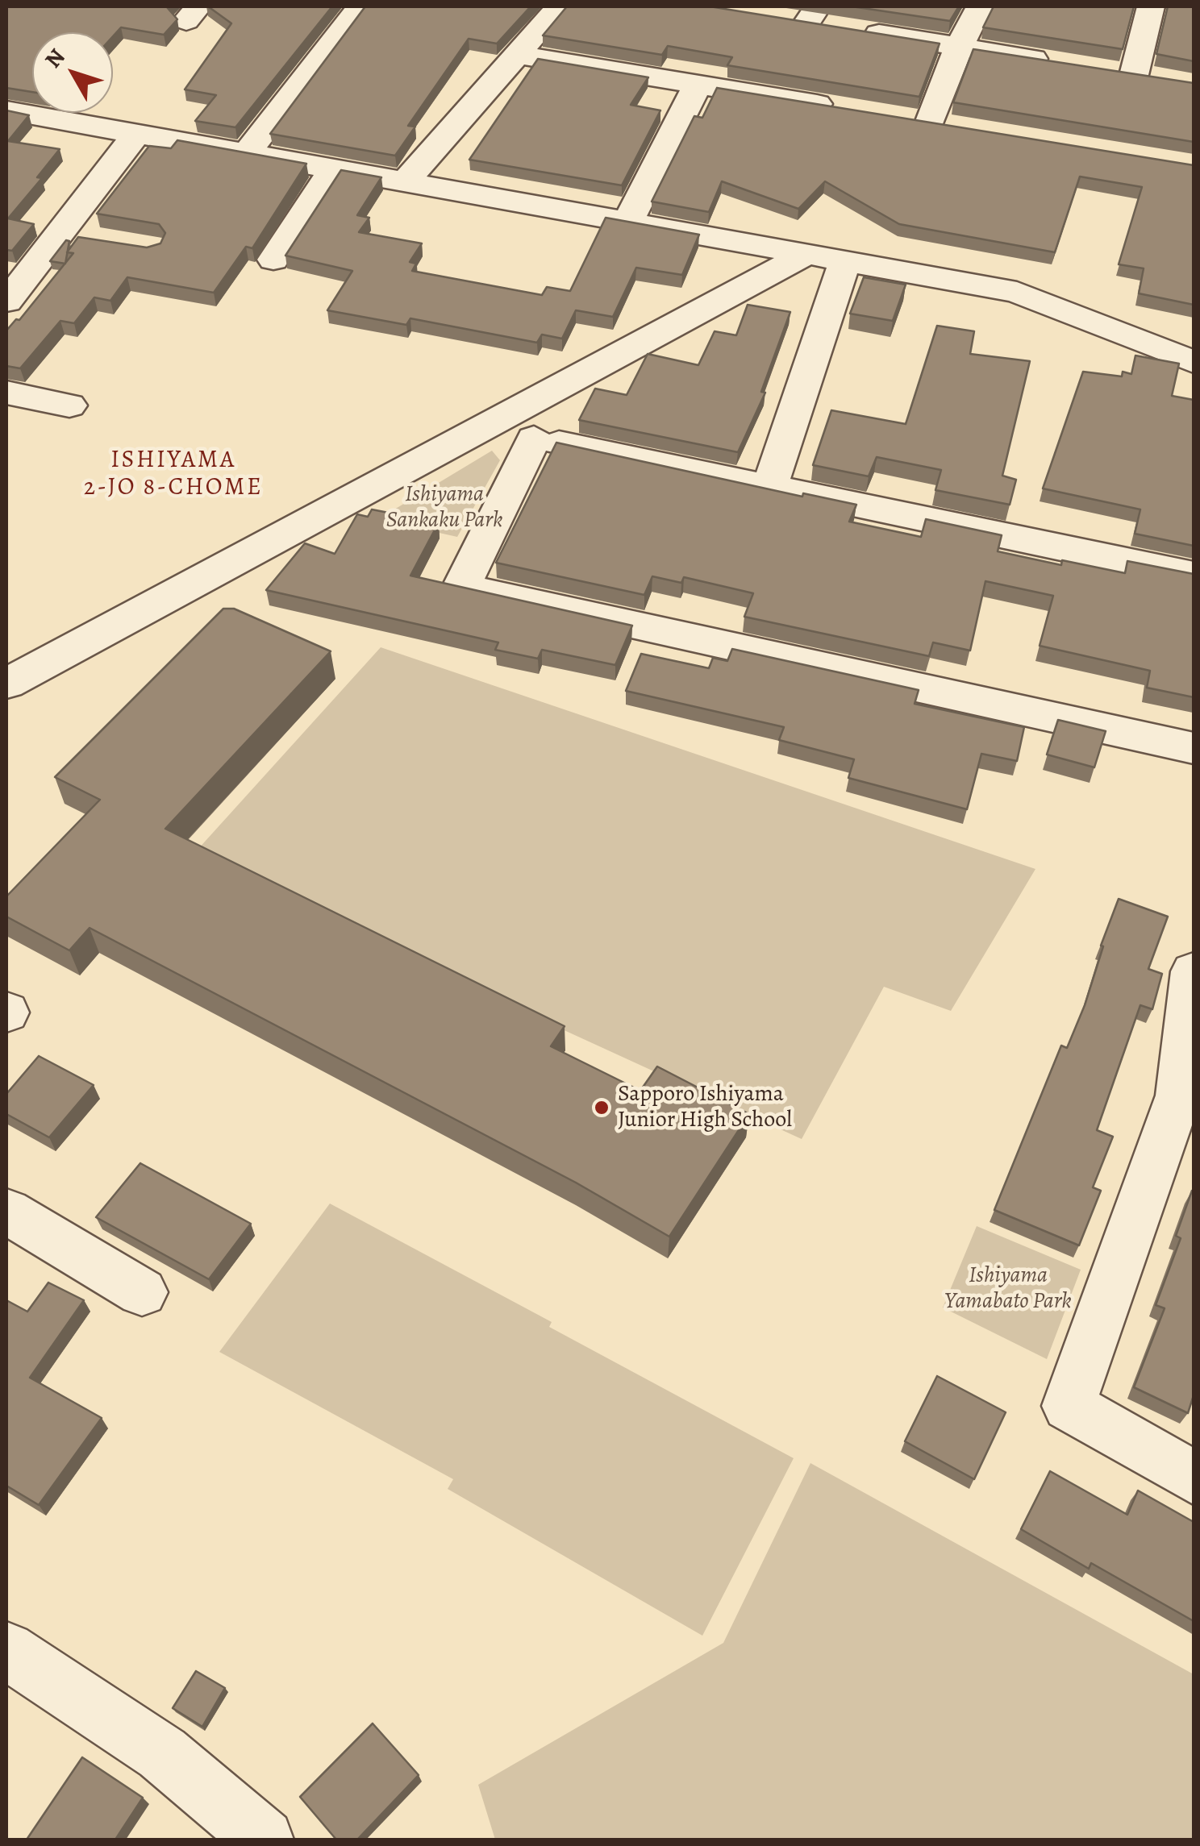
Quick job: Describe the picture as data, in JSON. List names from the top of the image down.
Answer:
{
  "districts": ["ISHIYAMA 2-JO 8-CHOME"],
  "parks": ["Ishiyama Sankaku Park", "Ishiyama Yamabato Park"],
  "places": ["Sapporo Ishiyama Junior High School"],
  "north": "top left"
}
